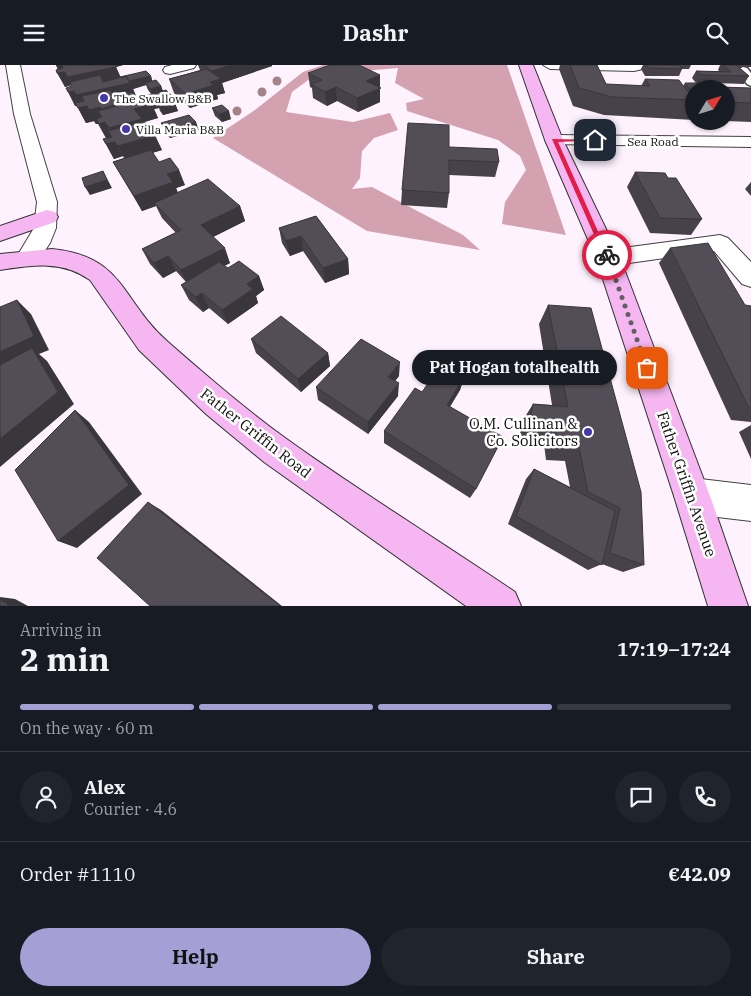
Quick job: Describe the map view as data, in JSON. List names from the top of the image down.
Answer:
{
  "streets": {
    "main road": ["Father Griffin Road", "Father Griffin Avenue"],
    "street": ["Sea Road"]
  },
  "crossings": [
    ["Sea Road", "Father Griffin Avenue"]
  ],
  "places": [
    "The Swallow B&B",
    "Villa Maria B&B",
    "Pat Hogan totalhealth",
    "O.M. Cullinan & Co. Solicitors"
  ],
  "north": "top right",
  "page": {
    "header": "Dashr",
    "bubble": "Pat Hogan totalhealth",
    "heading": ["2 min", "Arriving in", "17:19–17:24"],
    "panel": [
      "Alex",
      "Courier · 4.6",
      "Order #1110",
      "€42.09"
    ],
    "bar": "On the way · 60 m",
    "buttons": ["Help", "Share"]
  }
}
